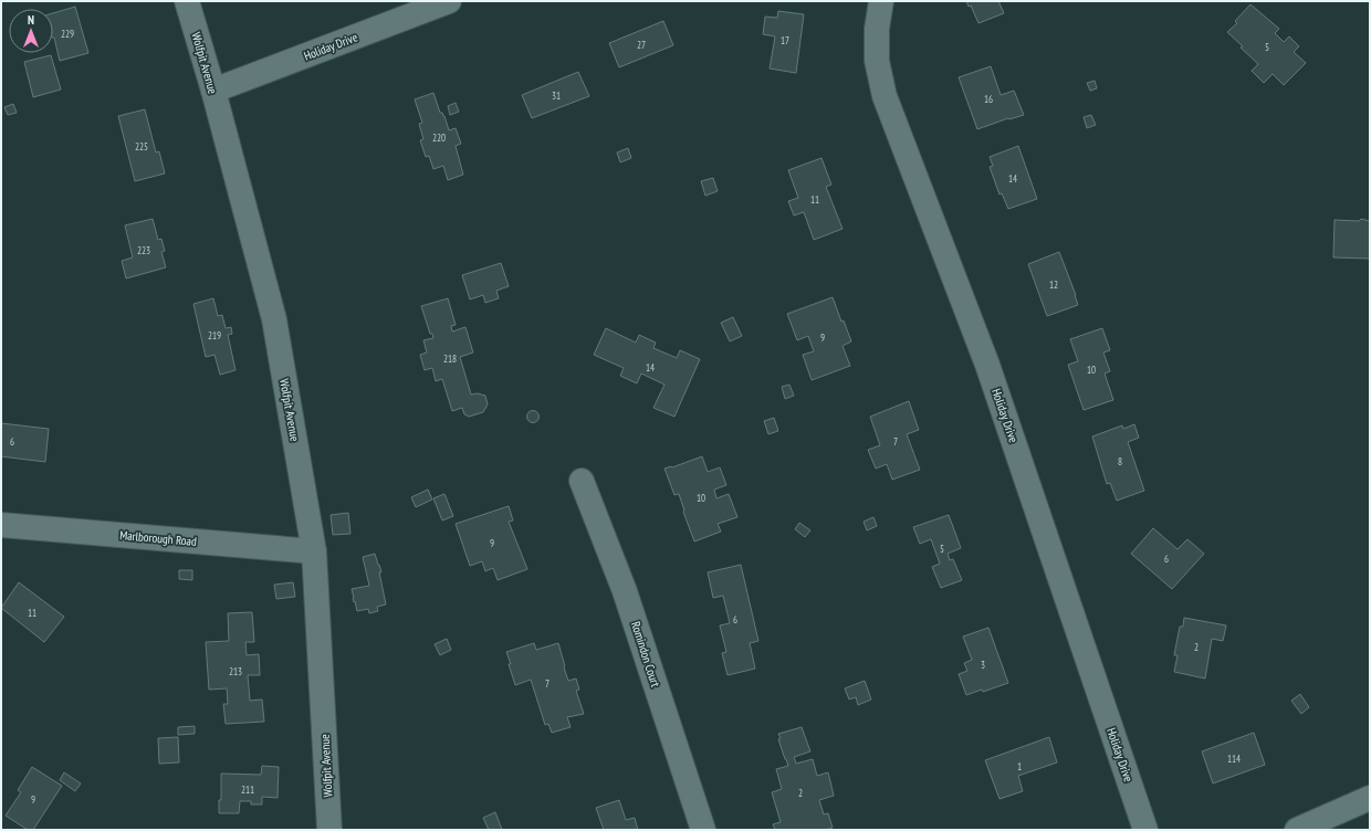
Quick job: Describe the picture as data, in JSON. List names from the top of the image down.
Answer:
{
  "streets": {
    "street": [
      "Holiday Drive",
      "Wolfpit Avenue",
      "Marlborough Road",
      "Romindon Court"
    ]
  },
  "crossings": [
    ["Holiday Drive", "Wolfpit Avenue"],
    ["Wolfpit Avenue", "Marlborough Road"]
  ],
  "house_numbers": [
    "229",
    "17",
    "27",
    "5",
    "31",
    "16",
    "220",
    "225",
    "14",
    "11",
    "223",
    "12",
    "219",
    "9",
    "218",
    "14",
    "10",
    "6",
    "7",
    "8",
    "10",
    "9",
    "5",
    "6",
    "11",
    "6",
    "2",
    "3",
    "213",
    "7",
    "114",
    "1",
    "211",
    "2",
    "9"
  ],
  "north": "top"
}
